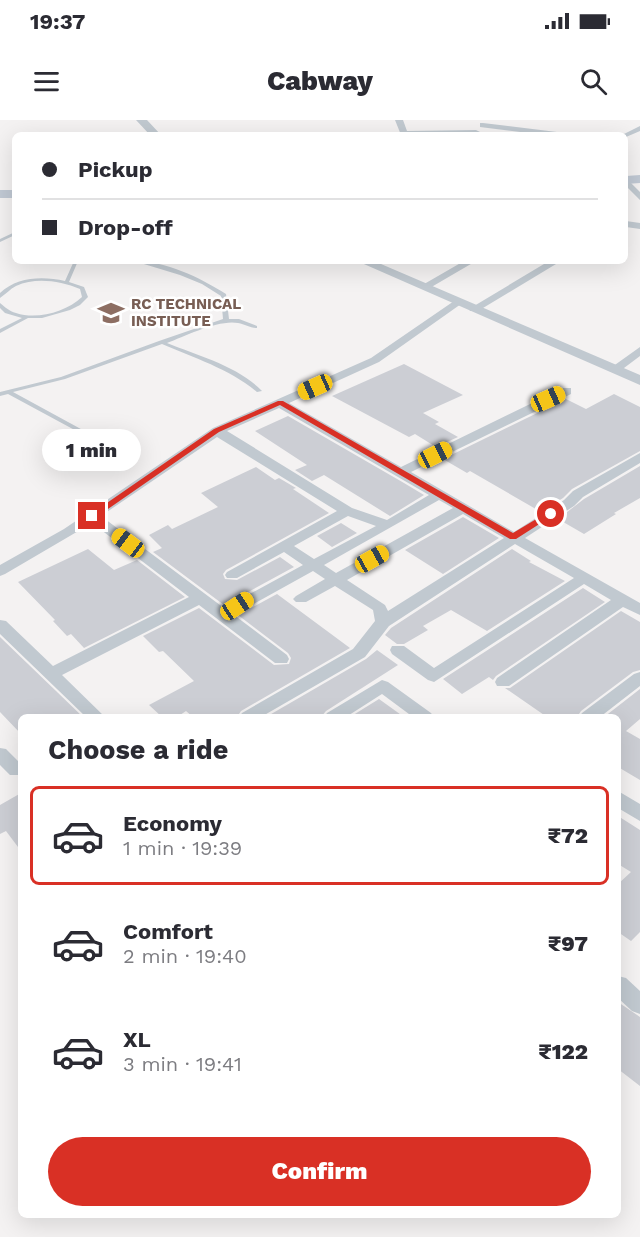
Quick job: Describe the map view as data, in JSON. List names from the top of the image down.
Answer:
{
  "places": {
    "school or university": ["RC TECHNICAL INSTITUTE"]
  },
  "page": {
    "status": "19:37",
    "header": "Cabway",
    "banner": ["Pickup", "Drop-off"],
    "bubble": "1 min",
    "heading": "Choose a ride",
    "list": [
      {
        "name": "Economy",
        "note": "1 min · 19:39",
        "value": "₹72"
      },
      {
        "name": "Comfort",
        "note": "2 min · 19:40",
        "value": "₹97"
      },
      {
        "name": "XL",
        "note": "3 min · 19:41",
        "value": "₹122"
      }
    ],
    "buttons": "Confirm"
  }
}
